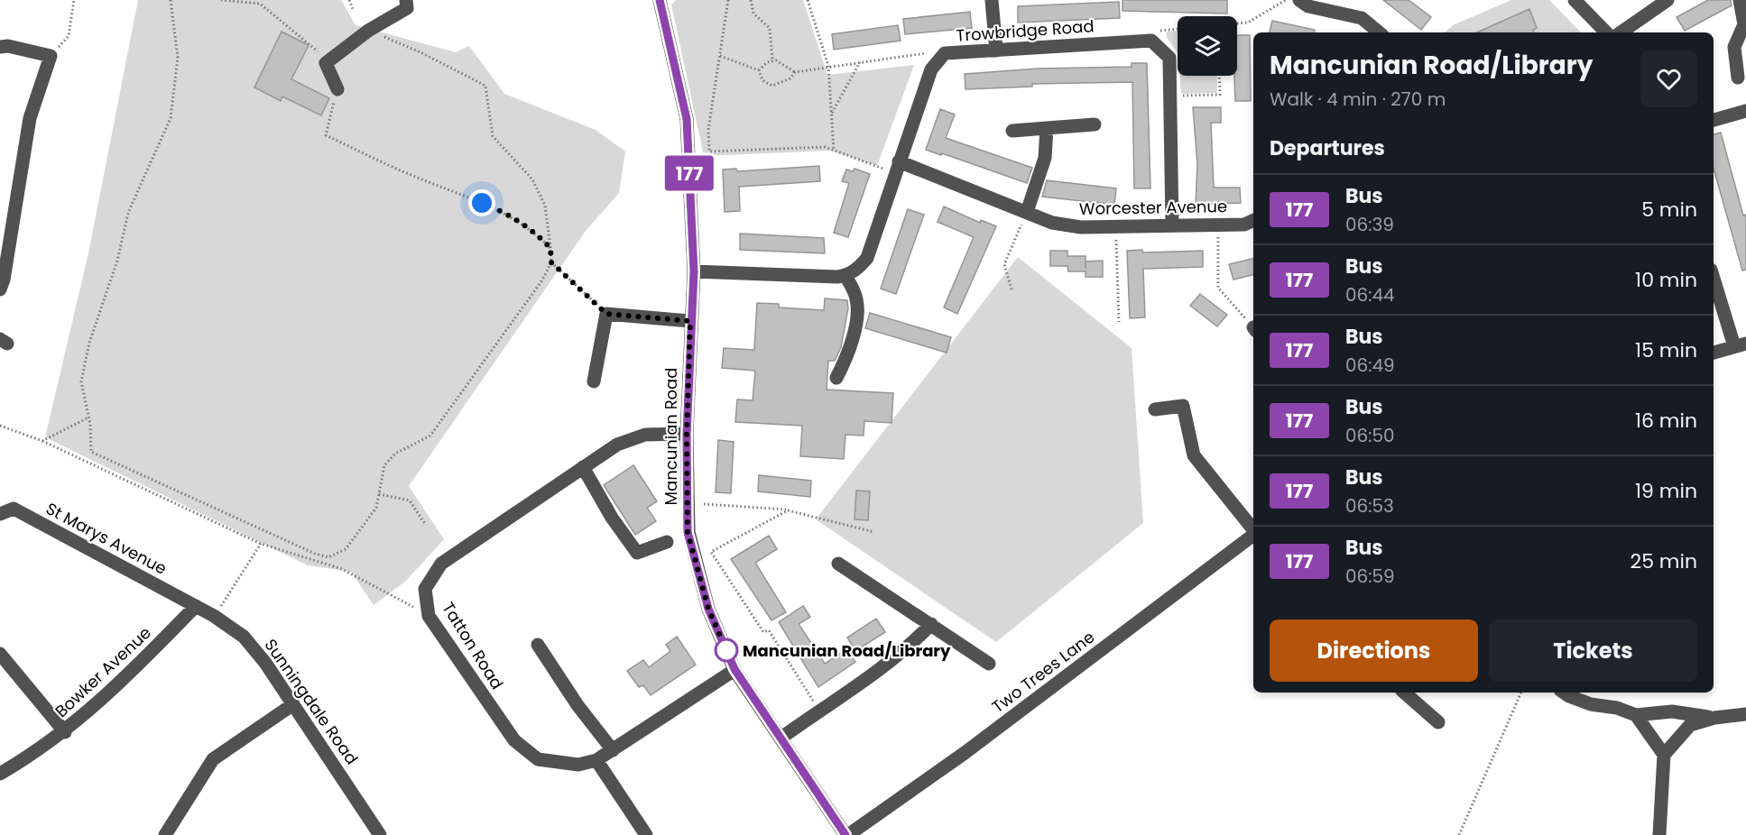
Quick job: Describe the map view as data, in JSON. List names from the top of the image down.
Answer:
{
  "streets": {
    "street": [
      "Trowbridge Road",
      "Worcester Avenue",
      "Mancunian Road",
      "St Marys Avenue",
      "Tatton Road",
      "Bowker Avenue",
      "Two Trees Lane",
      "Sunningdale Road"
    ]
  },
  "crossings": [
    ["Trowbridge Road", "Worcester Avenue"],
    ["Mancunian Road", "Tatton Road"],
    ["Mancunian Road", "Two Trees Lane"],
    ["St Marys Avenue", "Bowker Avenue"],
    ["St Marys Avenue", "Sunningdale Road"],
    ["Bowker Avenue", "Sunningdale Road"]
  ],
  "places": ["Mancunian Road/Library"],
  "lines": ["bus line 177"],
  "page": {
    "on_map": "177",
    "heading": [
      ["Mancunian Road/Library", "Walk · 4 min · 270 m"],
      "Departures"
    ],
    "list": [
      {
        "mark": "177",
        "name": "Bus",
        "note": "06:39",
        "value": "5 min"
      },
      {
        "mark": "177",
        "name": "Bus",
        "note": "06:44",
        "value": "10 min"
      },
      {
        "mark": "177",
        "name": "Bus",
        "note": "06:49",
        "value": "15 min"
      },
      {
        "mark": "177",
        "name": "Bus",
        "note": "06:50",
        "value": "16 min"
      },
      {
        "mark": "177",
        "name": "Bus",
        "note": "06:53",
        "value": "19 min"
      },
      {
        "mark": "177",
        "name": "Bus",
        "note": "06:59",
        "value": "25 min"
      }
    ],
    "buttons": ["Directions", "Tickets"]
  }
}
